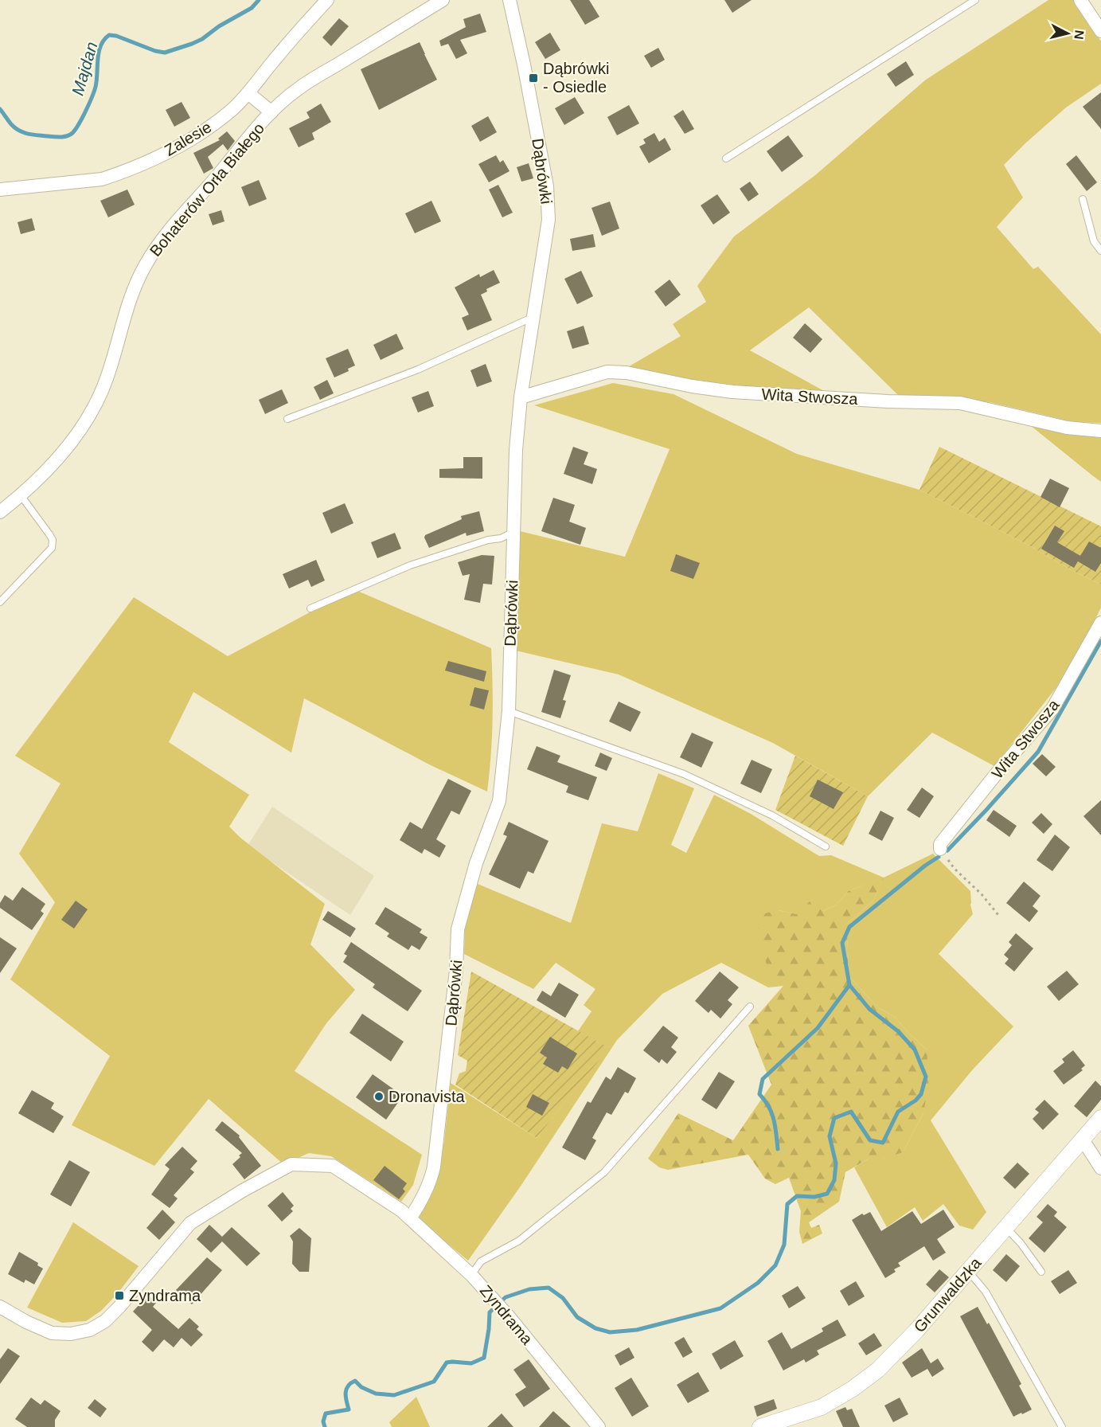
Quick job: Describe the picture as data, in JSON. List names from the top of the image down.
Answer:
{
  "streets": {
    "street": [
      "Zalesie",
      "Dąbrówki",
      "Bohaterów Orła Białego",
      "Wita Stwosza",
      "Grunwaldzka",
      "Zyndrama"
    ]
  },
  "crossings": [
    ["Dąbrówki", "Wita Stwosza"],
    ["Dąbrówki", "Zyndrama"]
  ],
  "water": ["Majdan"],
  "places": {
    "transit": ["Dąbrówki - Osiedle", "Zyndrama"],
    "other": ["Dronavista"]
  },
  "north": "right"
}
